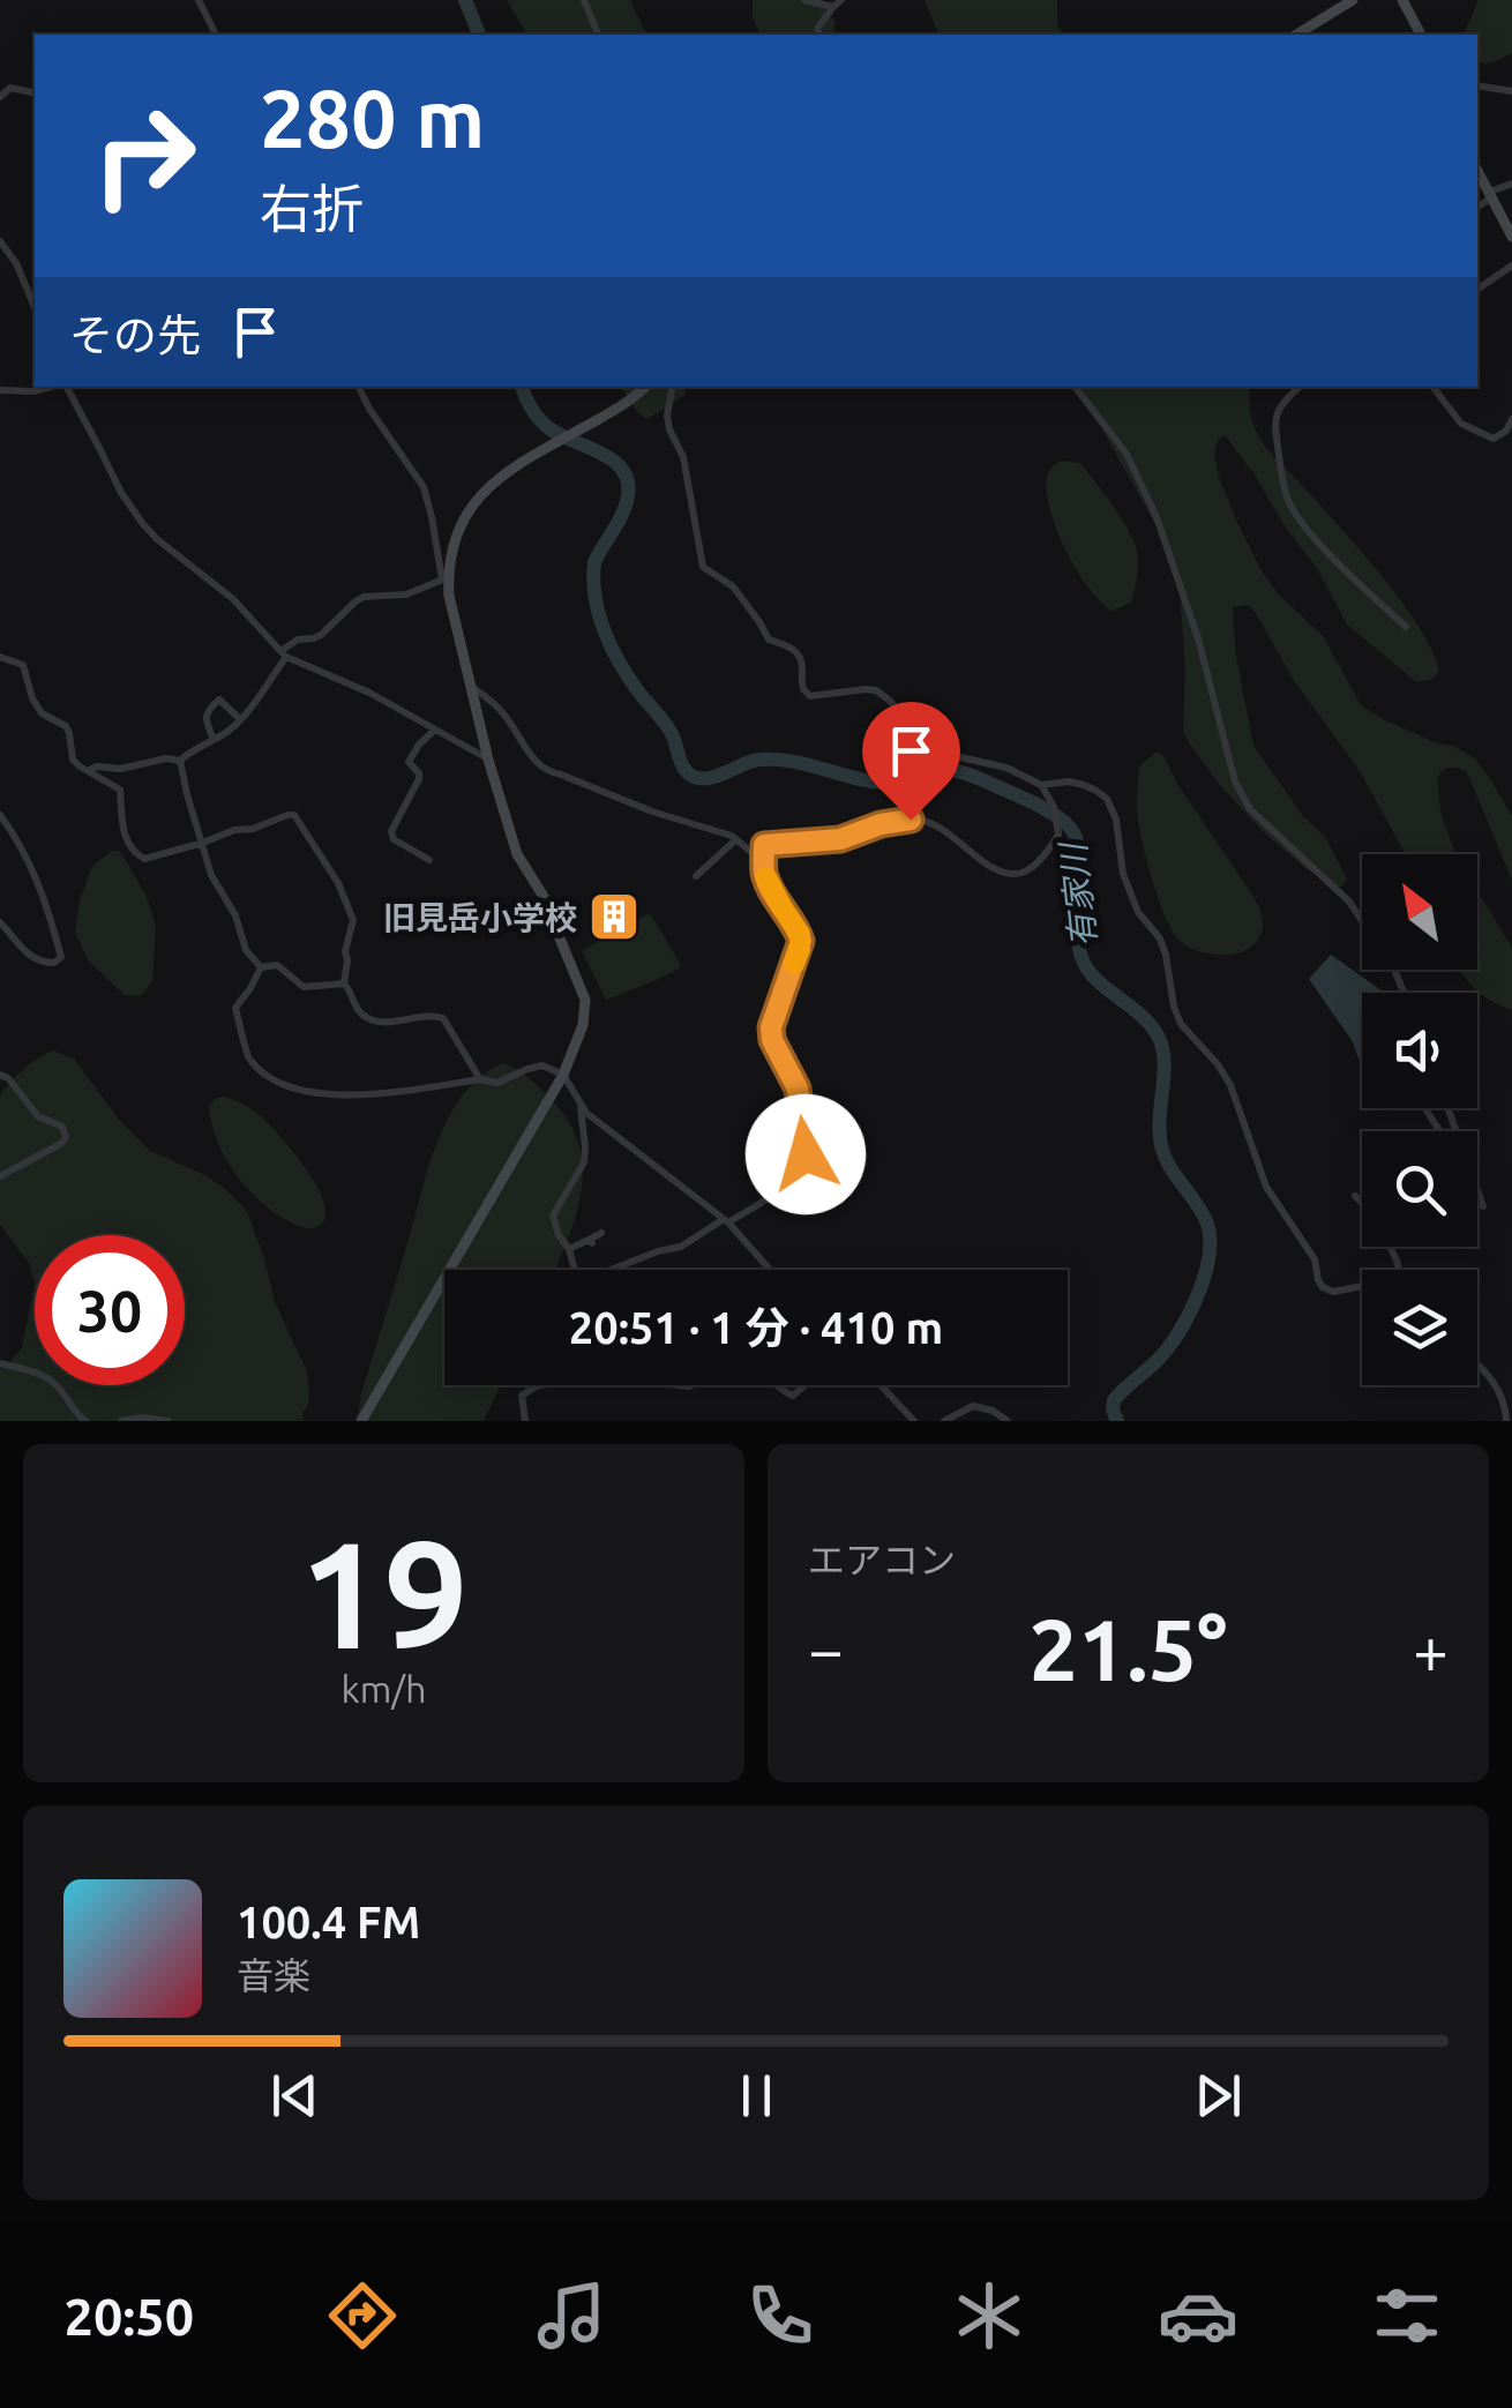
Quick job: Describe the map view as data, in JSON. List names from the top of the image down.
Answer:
{
  "water": ["有家川"],
  "places": {
    "building": ["旧見岳小学校"]
  },
  "north": "top left",
  "page": {
    "turn": ["280 m", "右折"],
    "then": "その先",
    "limit": "30",
    "trip": "20:51 · 1 分 · 410 m",
    "tile": [
      ["19", "km/h"],
      "エアコン"
    ],
    "heat": ["−", "21.5°", "+"],
    "song": ["100.4 FM", "音楽"],
    "tabs": "20:50"
  }
}
